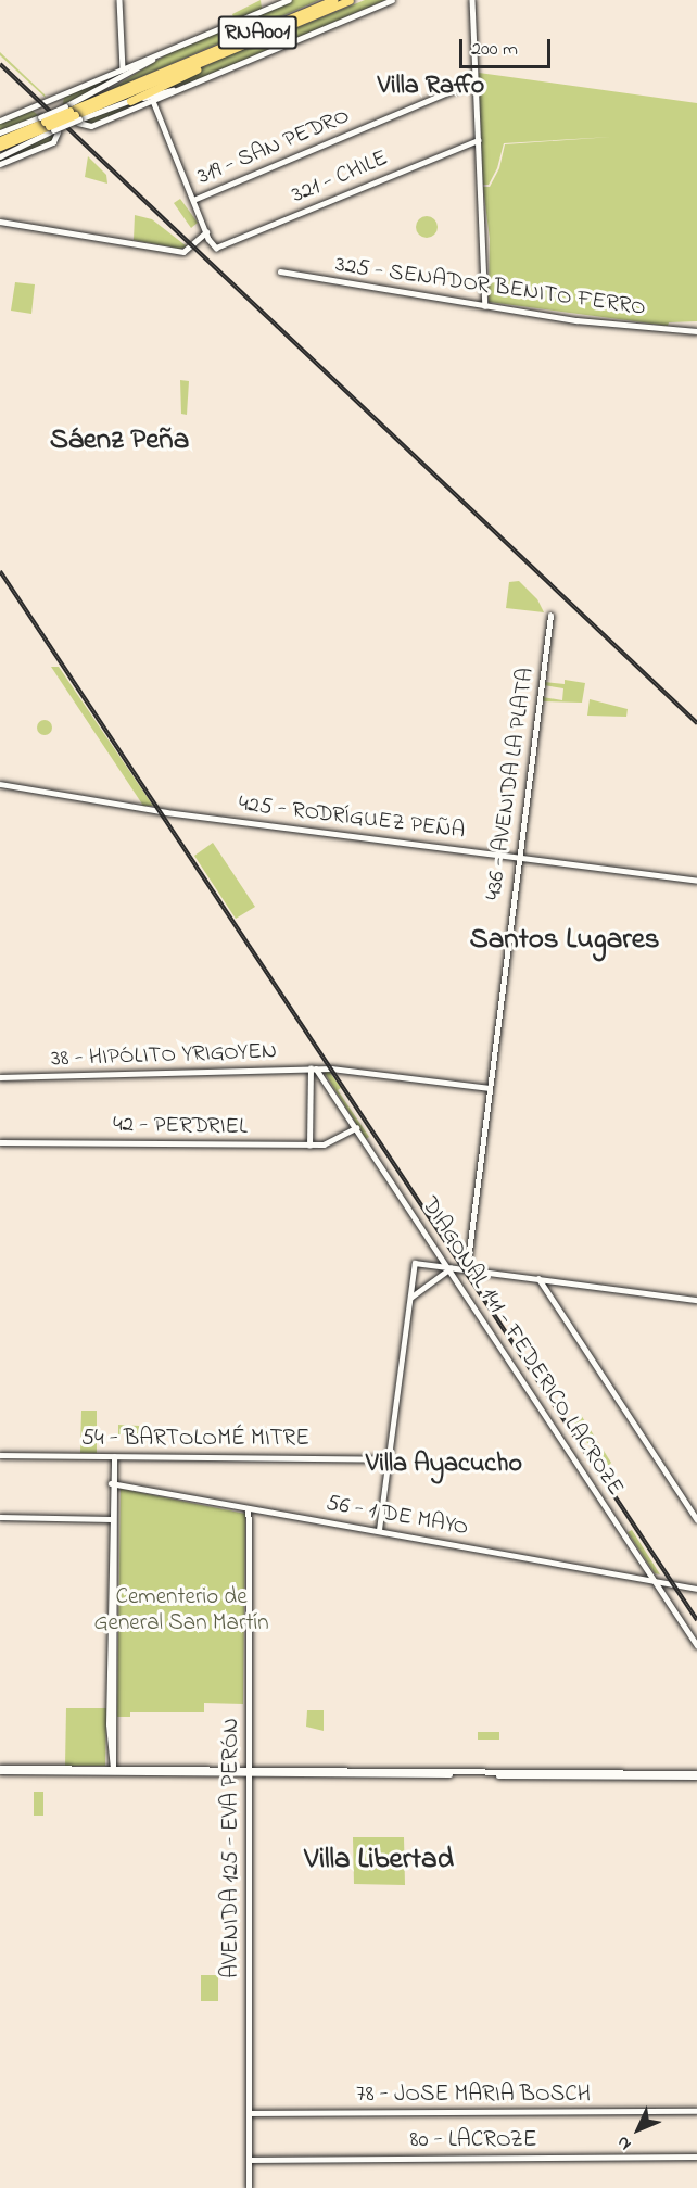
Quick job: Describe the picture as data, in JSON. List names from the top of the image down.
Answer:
{
  "streets": {
    "highway": ["RNA001"],
    "street": [
      "319 - SAN PEDRO",
      "321 - CHILE",
      "325 - SENADOR BENITO FERRO",
      "436 - AVENIDA LA PLATA",
      "425 - RODRÍGUEZ PEÑA",
      "38 - HIPÓLITO YRIGOYEN",
      "42 - PERDRIEL",
      "DIAGONAL 141 - FEDERICO LACROZE",
      "54 - BARTOLOMÉ MITRE",
      "56 - 1 DE MAYO",
      "AVENIDA 125 - EVA PERÓN",
      "78 - JOSE MARIA BOSCH",
      "80 - LACROZE"
    ]
  },
  "crossings": [
    ["436 - AVENIDA LA PLATA", "425 - RODRÍGUEZ PEÑA"],
    ["436 - AVENIDA LA PLATA", "38 - HIPÓLITO YRIGOYEN"],
    ["38 - HIPÓLITO YRIGOYEN", "DIAGONAL 141 - FEDERICO LACROZE"],
    ["42 - PERDRIEL", "DIAGONAL 141 - FEDERICO LACROZE"],
    ["DIAGONAL 141 - FEDERICO LACROZE", "56 - 1 DE MAYO"],
    ["56 - 1 DE MAYO", "AVENIDA 125 - EVA PERÓN"],
    ["AVENIDA 125 - EVA PERÓN", "78 - JOSE MARIA BOSCH"],
    ["AVENIDA 125 - EVA PERÓN", "80 - LACROZE"]
  ],
  "districts": [
    "Villa Raffo",
    "Sáenz Peña",
    "Santos Lugares",
    "Villa Ayacucho",
    "Villa Libertad"
  ],
  "parks": ["Cementerio de General San Martín"],
  "scale_bar": "200 m",
  "north": "bottom left"
}
